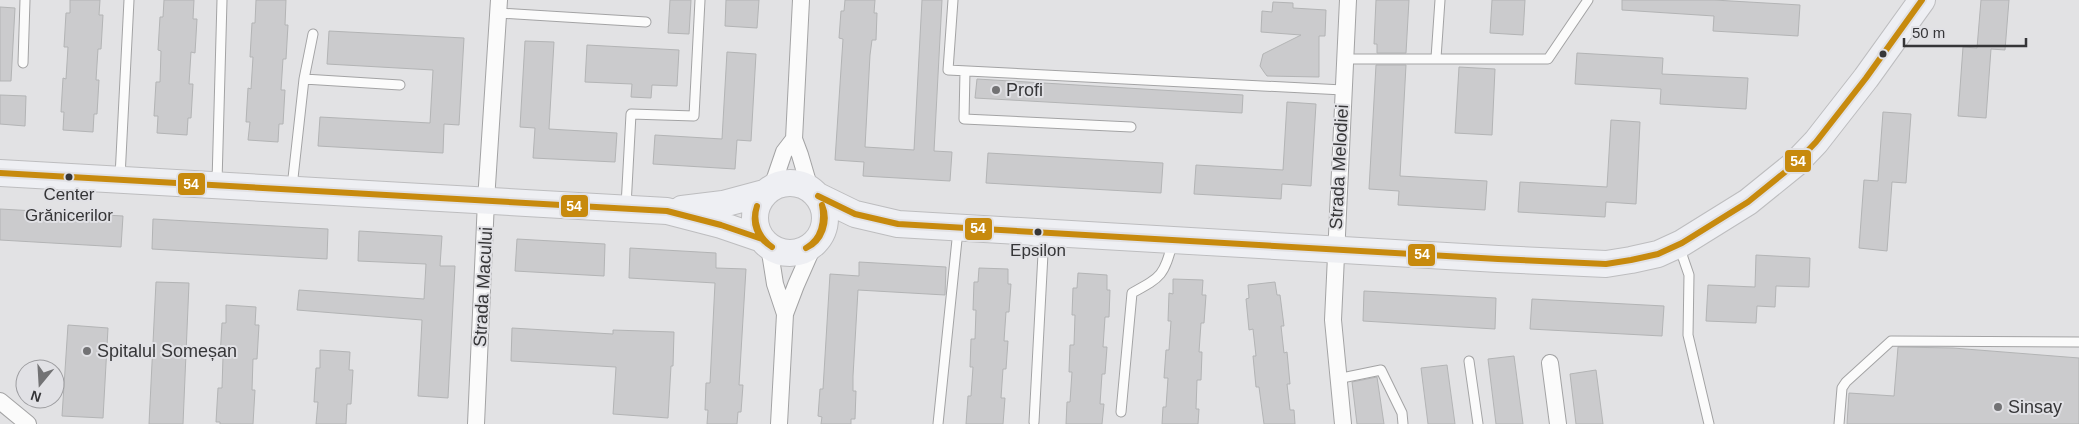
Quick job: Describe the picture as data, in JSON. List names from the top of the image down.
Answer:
{
  "streets": {
    "street": ["Strada Melodiei", "Strada Macului"]
  },
  "places": [
    "Profi",
    "Center Grănicerilor",
    "Epsilon",
    "Spitalul Someșan",
    "Sinsay"
  ],
  "lines": ["transit line 54"],
  "scale_bar": "50 m",
  "north": "bottom"
}
